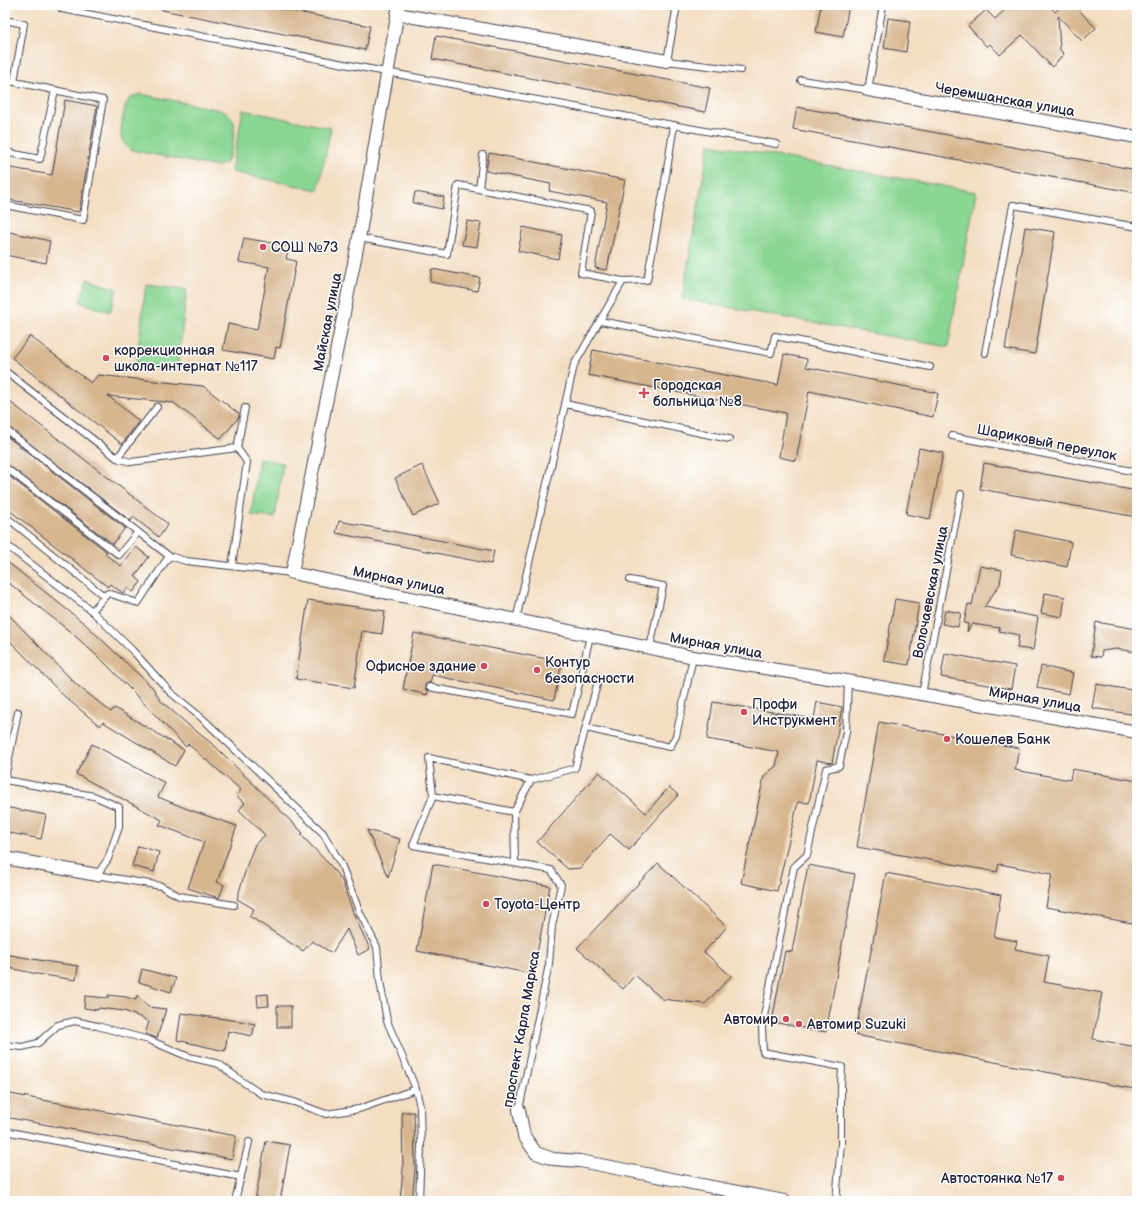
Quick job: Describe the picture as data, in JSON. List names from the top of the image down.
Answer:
{
  "streets": {
    "street": [
      "Черемшанская улица",
      "Майская улица",
      "Мирная улица",
      "проспект Карла Маркса"
    ],
    "lane": ["Шариковый переулок", "Волочаевская улица"]
  },
  "crossings": [
    ["Майская улица", "Мирная улица"],
    ["Мирная улица", "Волочаевская улица"]
  ],
  "places": {
    "other": [
      "СОШ №73",
      "коррекционная школа-интернат №117",
      "Офисное здание",
      "Контур безопасности",
      "Профи Инструкмент",
      "Кошелев Банк",
      "Toyota-Центр",
      "Автомир",
      "Автомир Suzuki",
      "Автостоянка №17"
    ],
    "health": ["Городская больница №8"]
  }
}
